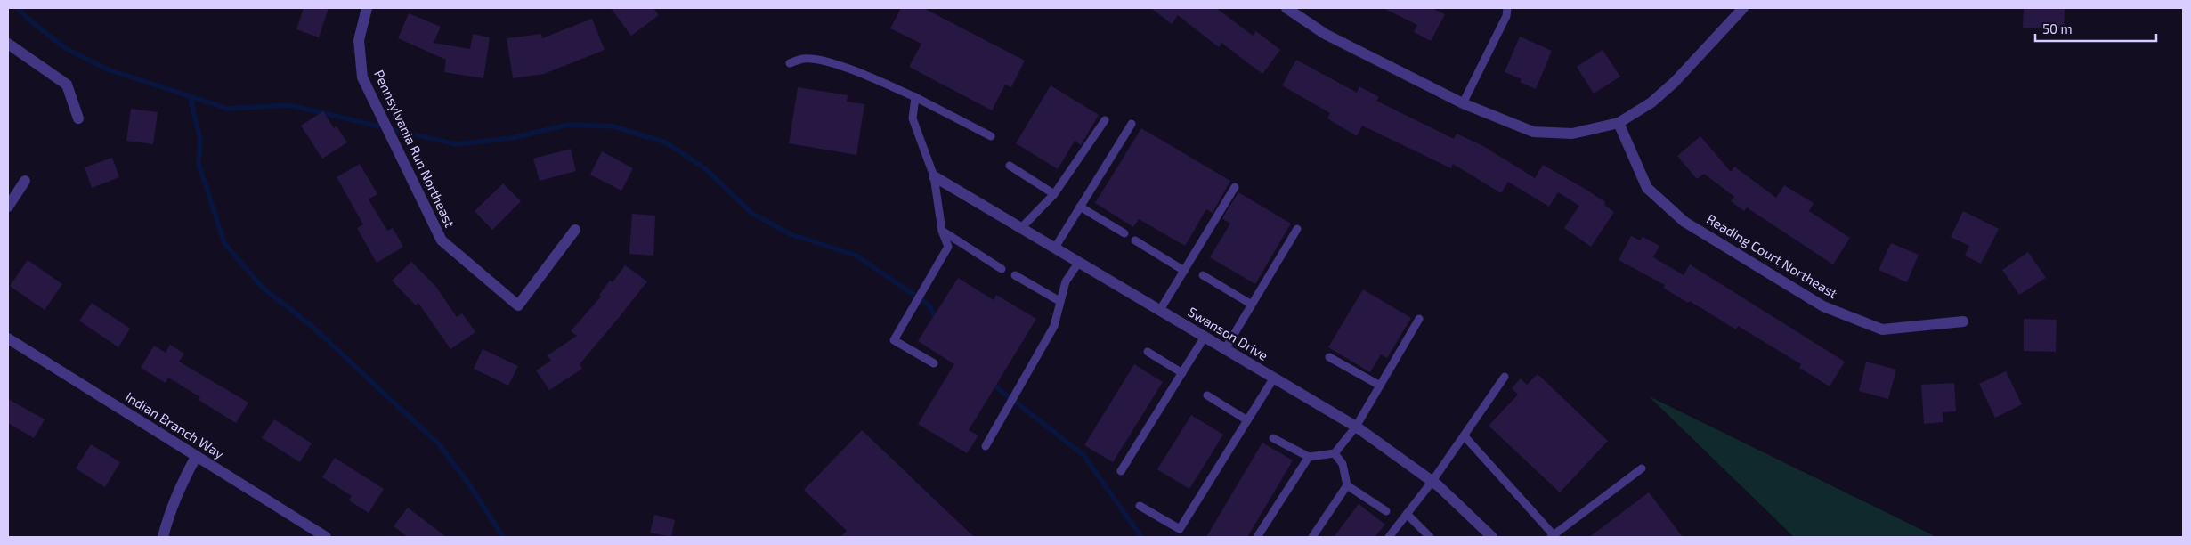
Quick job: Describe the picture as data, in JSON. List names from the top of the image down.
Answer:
{
  "streets": {
    "street": [
      "Pennsylvania Run Northeast",
      "Reading Court Northeast",
      "Swanson Drive",
      "Indian Branch Way"
    ]
  },
  "scale_bar": "50 m"
}
